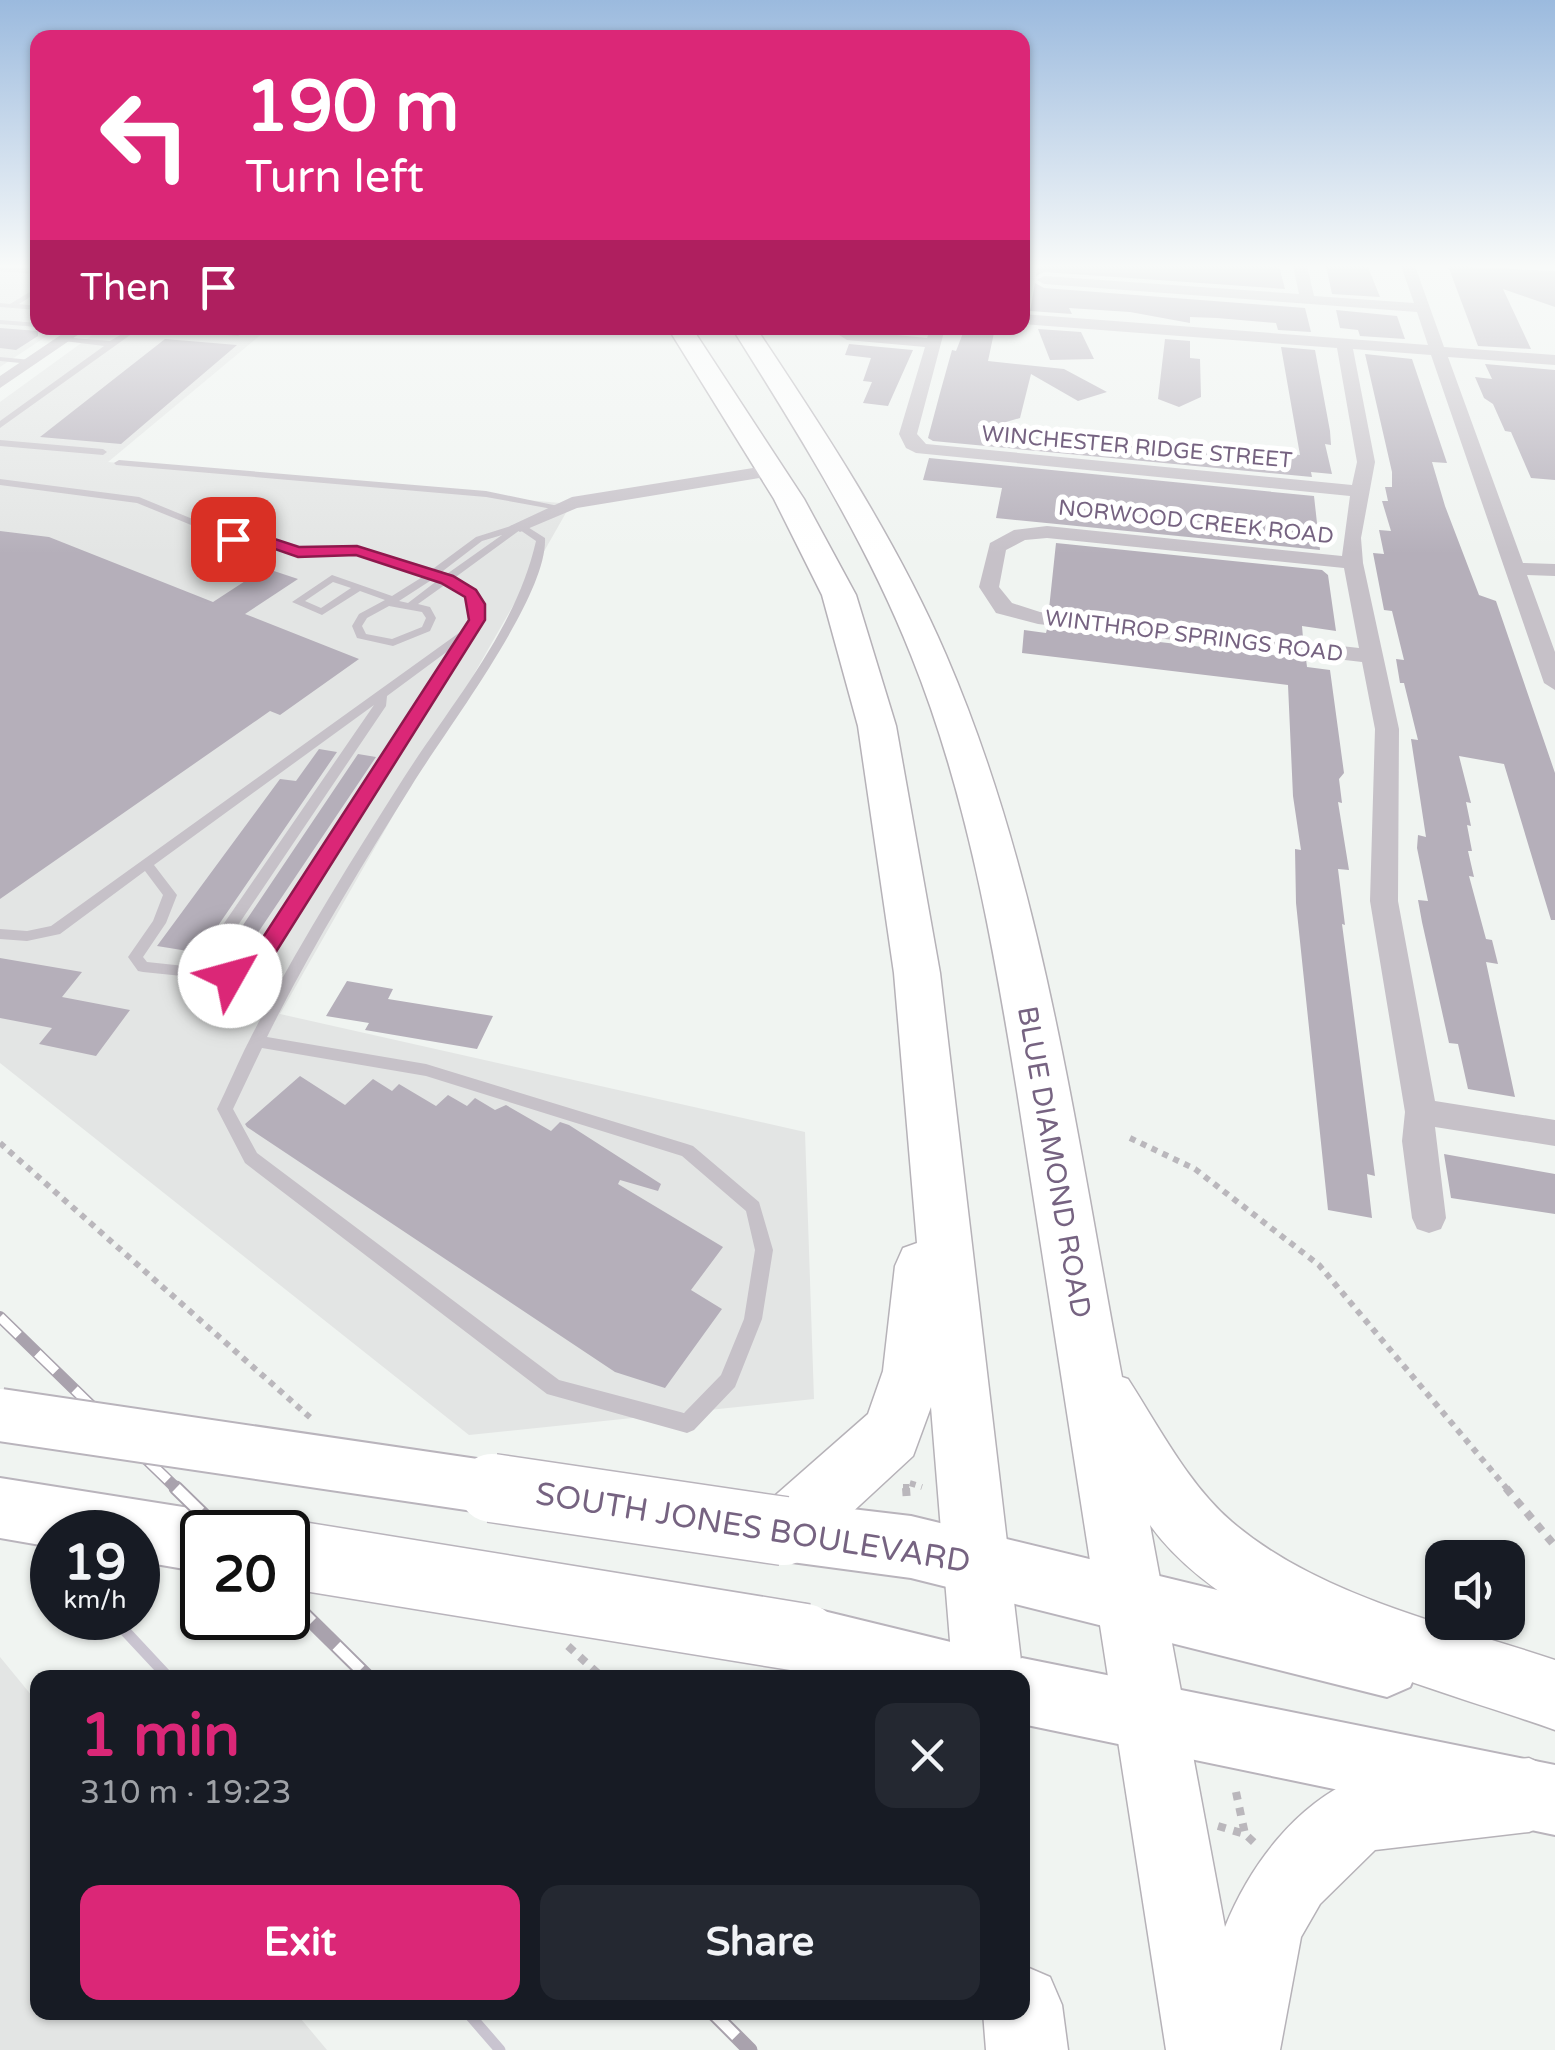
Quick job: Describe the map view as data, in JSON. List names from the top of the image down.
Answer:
{
  "streets": {
    "highway": ["BLUE DIAMOND ROAD"],
    "main road": ["SOUTH JONES BOULEVARD"],
    "street": ["WINCHESTER RIDGE STREET", "NORWOOD CREEK ROAD", "WINTHROP SPRINGS ROAD"]
  },
  "crossings": [
    ["NORWOOD CREEK ROAD", "WINTHROP SPRINGS ROAD"],
    ["BLUE DIAMOND ROAD", "SOUTH JONES BOULEVARD"]
  ],
  "page": {
    "turn": ["190 m", "Turn left"],
    "then": "Then",
    "speed": "19 km/h",
    "limit": "20",
    "heading": ["1 min", "310 m · 19:23"],
    "buttons": ["Exit", "Share"]
  }
}
